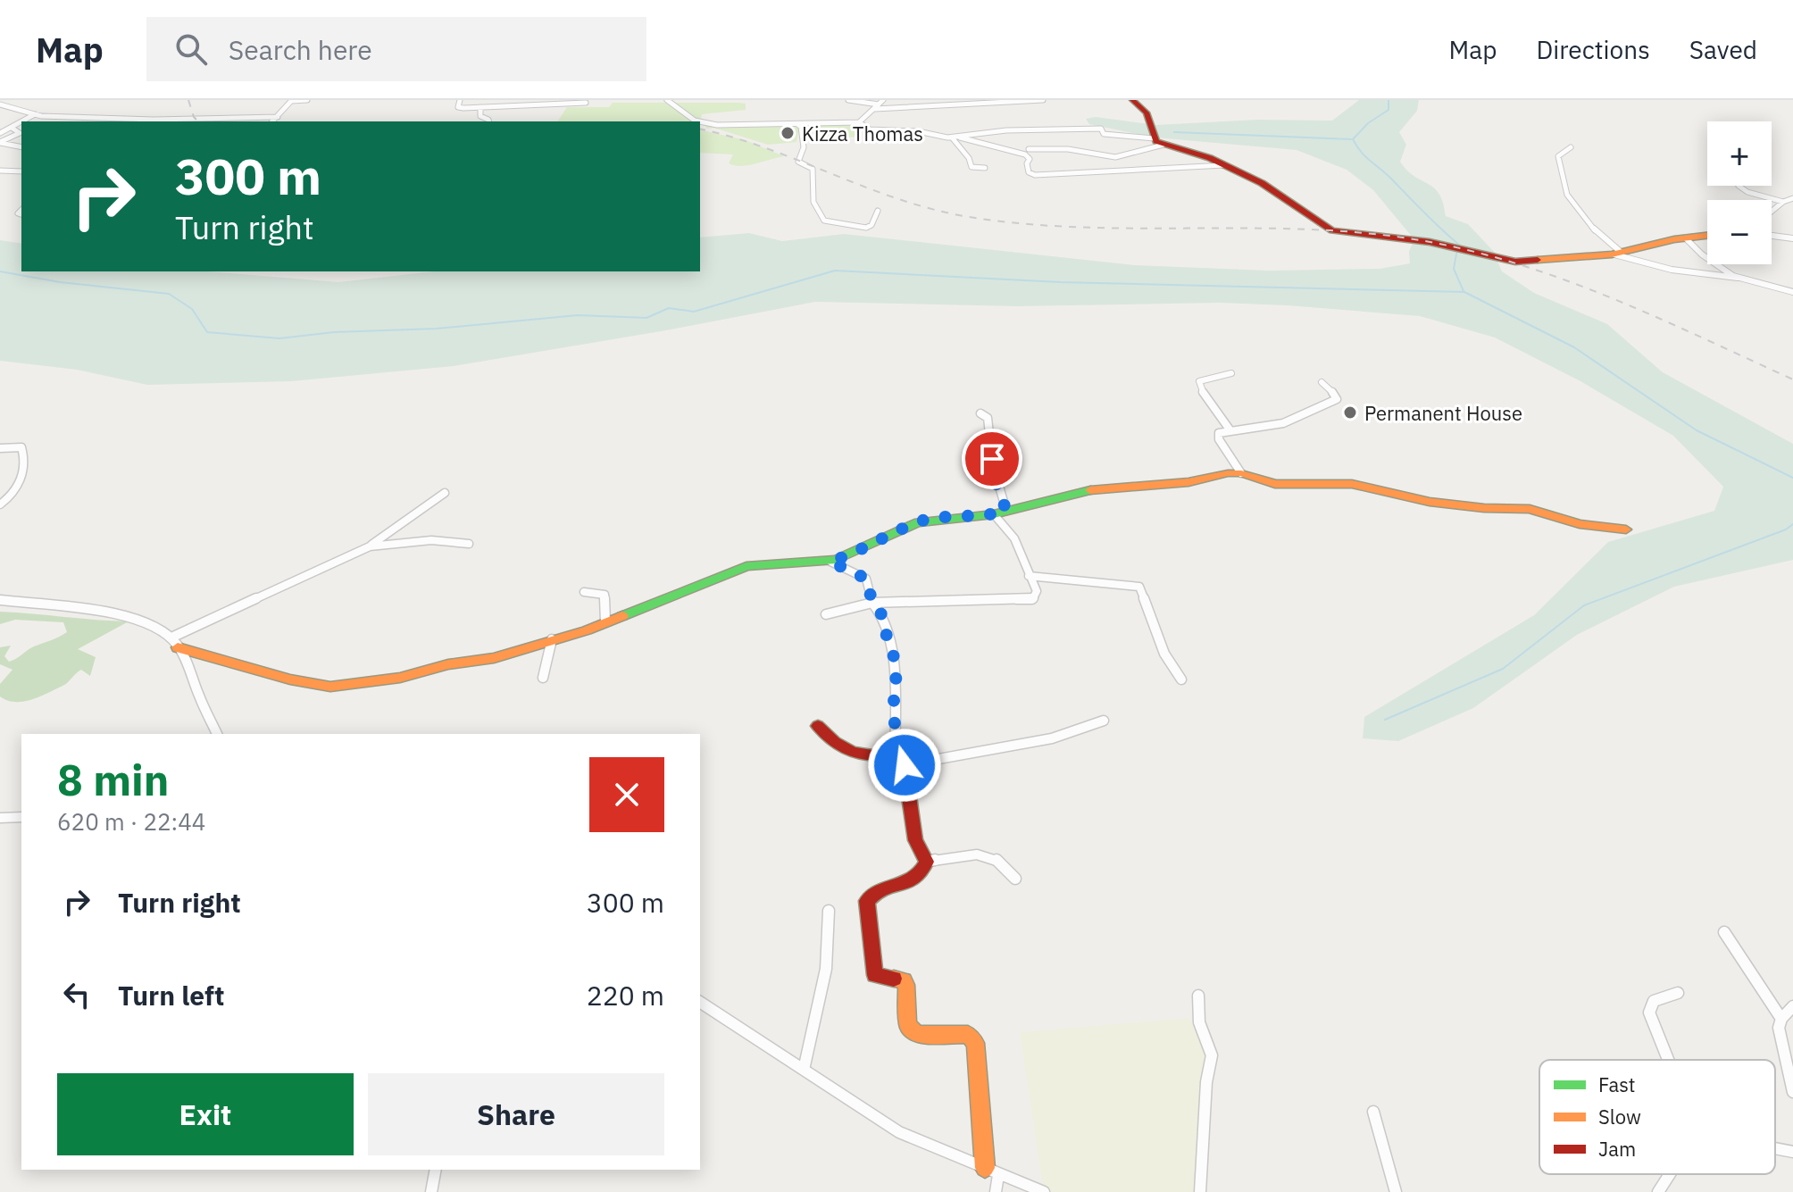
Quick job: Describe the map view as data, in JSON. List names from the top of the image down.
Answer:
{
  "places": ["Kizza Thomas", "Permanent House"],
  "legend": ["Fast", "Slow", "Jam"],
  "page": {
    "header": "Map",
    "search": "Search here",
    "nav": ["Map", "Directions", "Saved"],
    "map_buttons": ["+", "−"],
    "turn": ["300 m", "Turn right"],
    "heading": ["8 min", "620 m · 22:44"],
    "list": [
      {
        "name": "Turn right",
        "value": "300 m"
      },
      {
        "name": "Turn left",
        "value": "220 m"
      }
    ],
    "buttons": ["Exit", "Share"]
  }
}
